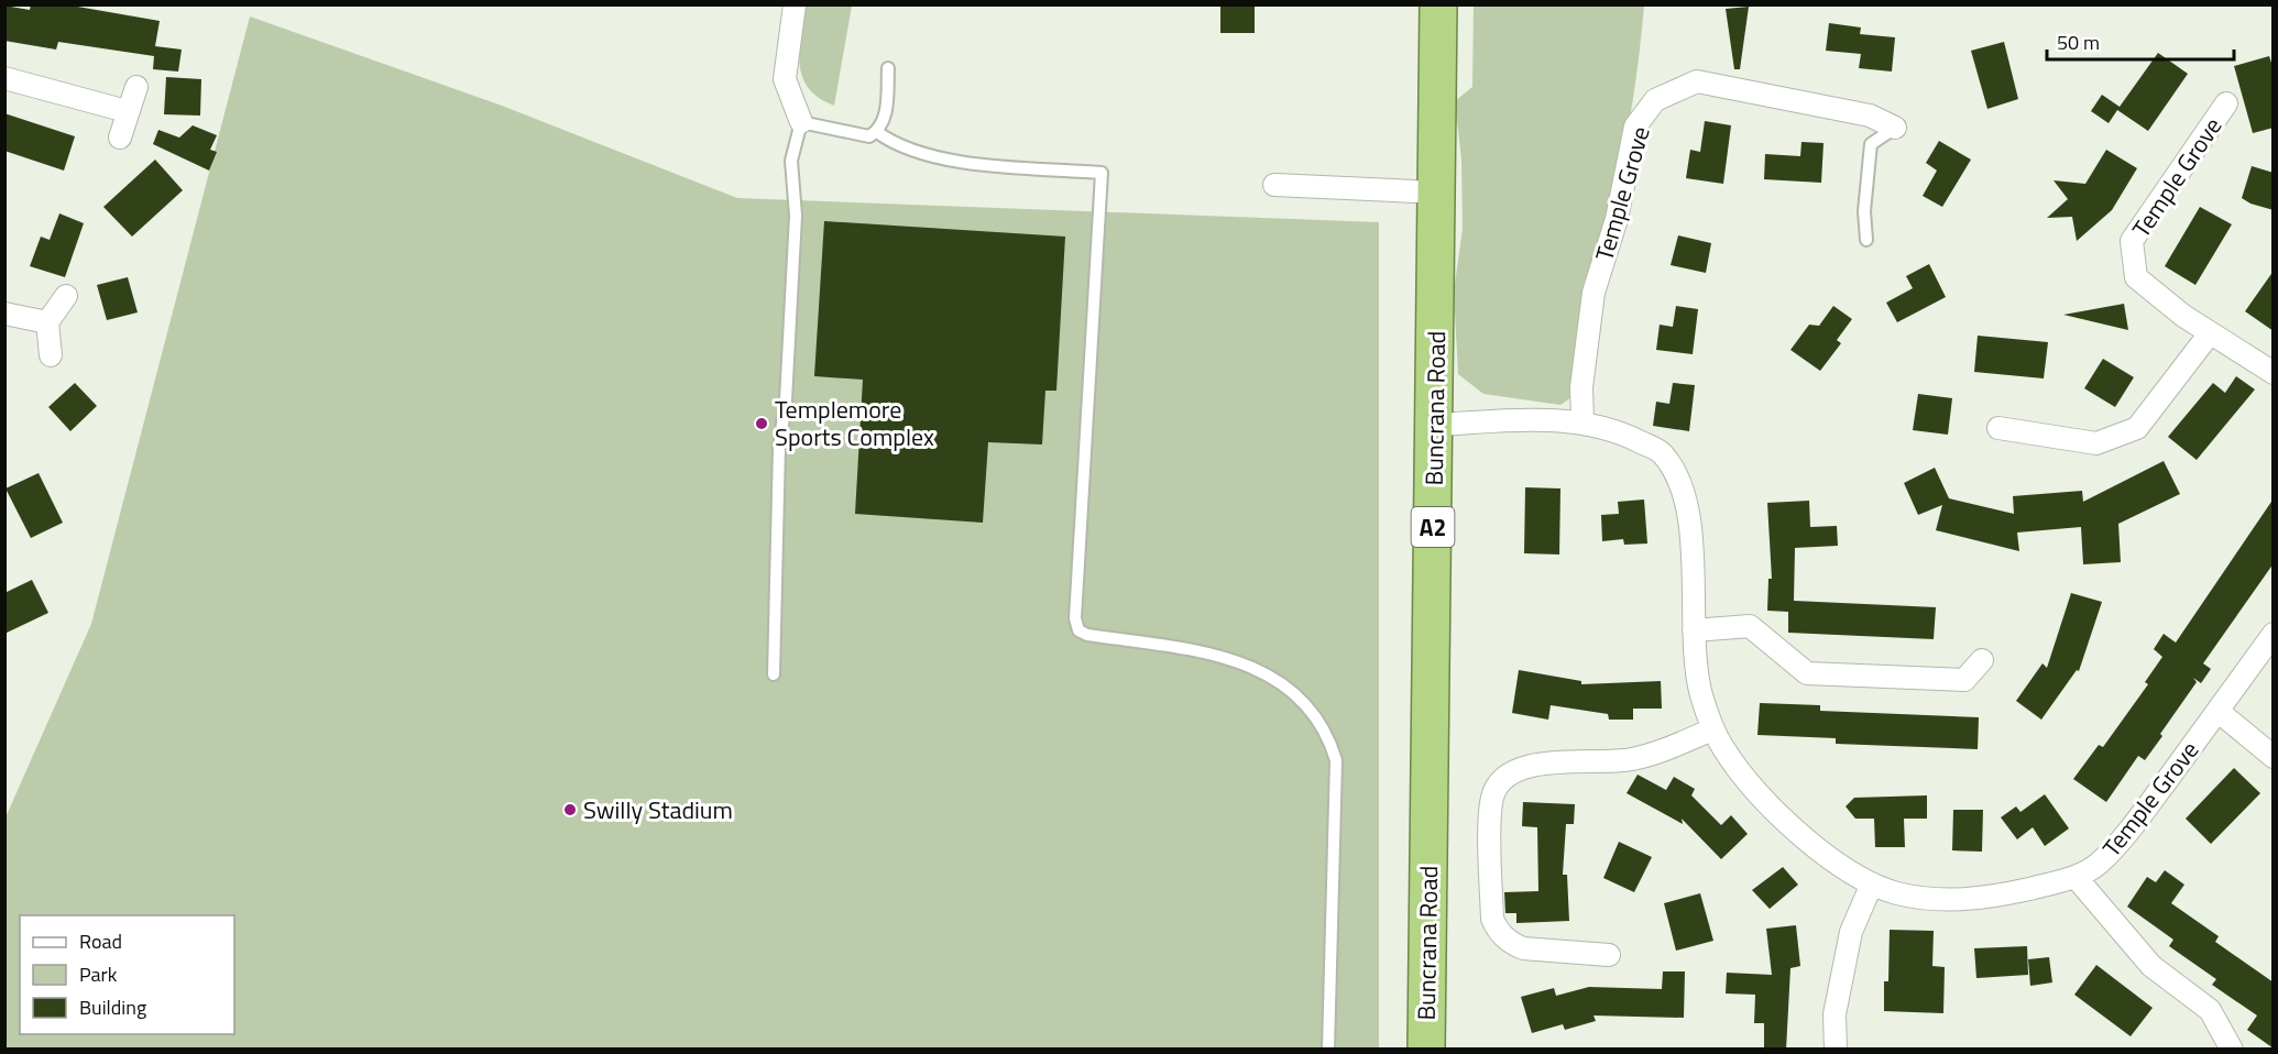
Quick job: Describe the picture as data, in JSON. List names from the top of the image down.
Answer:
{
  "streets": {
    "highway": ["Buncrana Road", "A2"],
    "street": ["Temple Grove"]
  },
  "crossings": [
    ["Temple Grove", "Buncrana Road"]
  ],
  "places": ["Templemore Sports Complex", "Swilly Stadium"],
  "legend": ["Road", "Park", "Building"],
  "scale_bar": "50 m"
}
